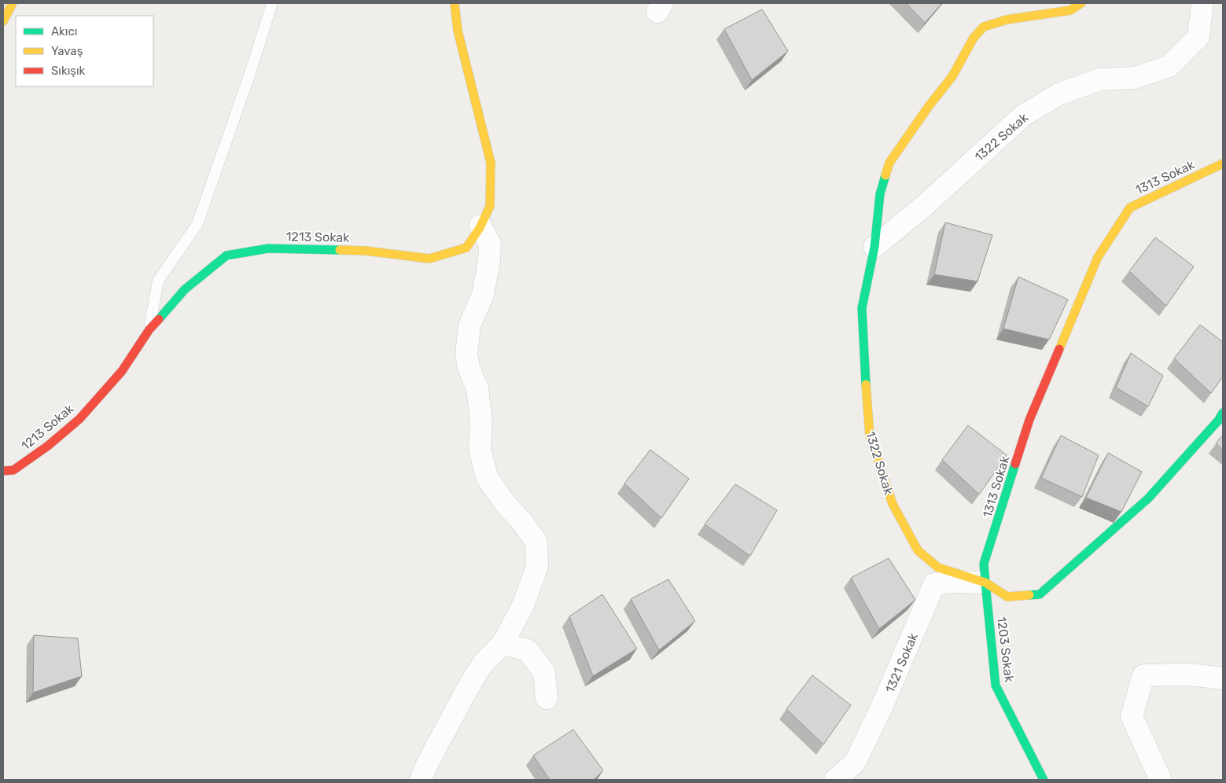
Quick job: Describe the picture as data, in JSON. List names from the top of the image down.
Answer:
{
  "streets": {
    "street": [
      "1322 Sokak",
      "1313 Sokak",
      "1213 Sokak",
      "1203 Sokak",
      "1321 Sokak"
    ]
  },
  "crossings": [
    ["1322 Sokak", "1313 Sokak"],
    ["1322 Sokak", "1203 Sokak"],
    ["1322 Sokak", "1321 Sokak"],
    ["1313 Sokak", "1203 Sokak"],
    ["1313 Sokak", "1321 Sokak"],
    ["1203 Sokak", "1321 Sokak"]
  ],
  "legend": ["Akıcı", "Yavaş", "Sıkışık"]
}
